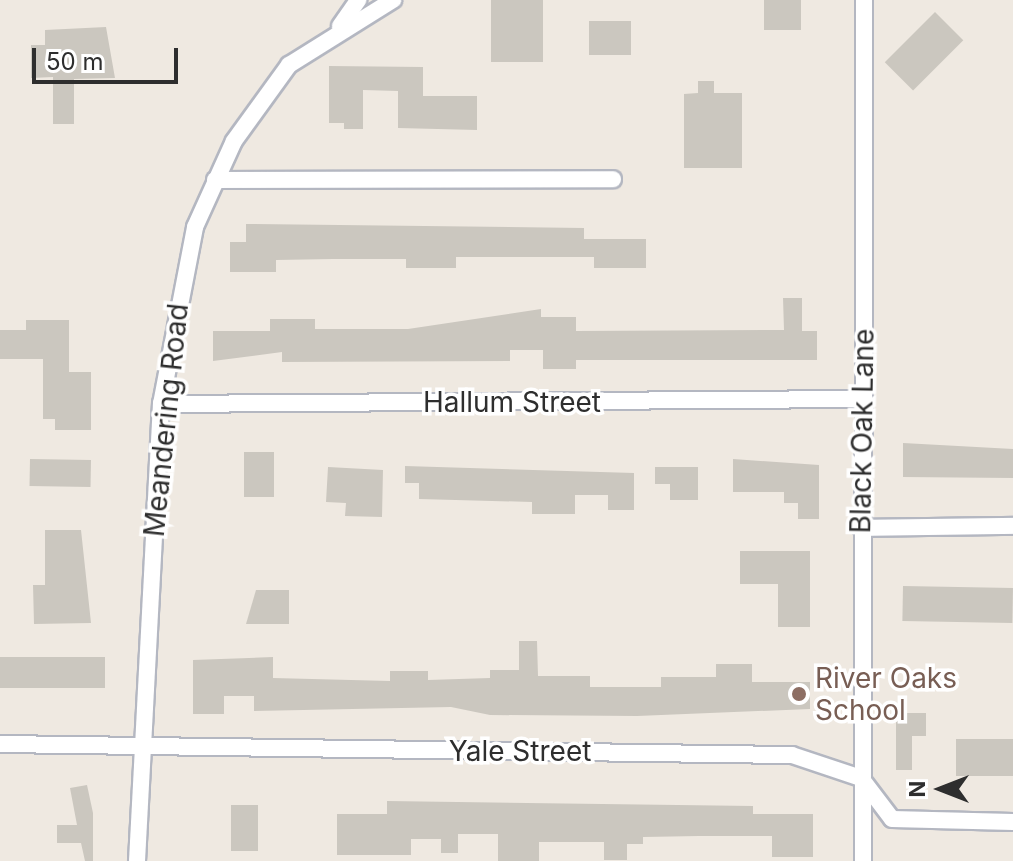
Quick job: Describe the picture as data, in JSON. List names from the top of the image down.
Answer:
{
  "streets": {
    "street": [
      "Hallum Street",
      "Meandering Road",
      "Black Oak Lane",
      "Yale Street"
    ]
  },
  "crossings": [
    ["Hallum Street", "Meandering Road"],
    ["Hallum Street", "Black Oak Lane"],
    ["Meandering Road", "Yale Street"],
    ["Black Oak Lane", "Yale Street"]
  ],
  "places": ["River Oaks School"],
  "scale_bar": "50 m",
  "north": "left"
}
